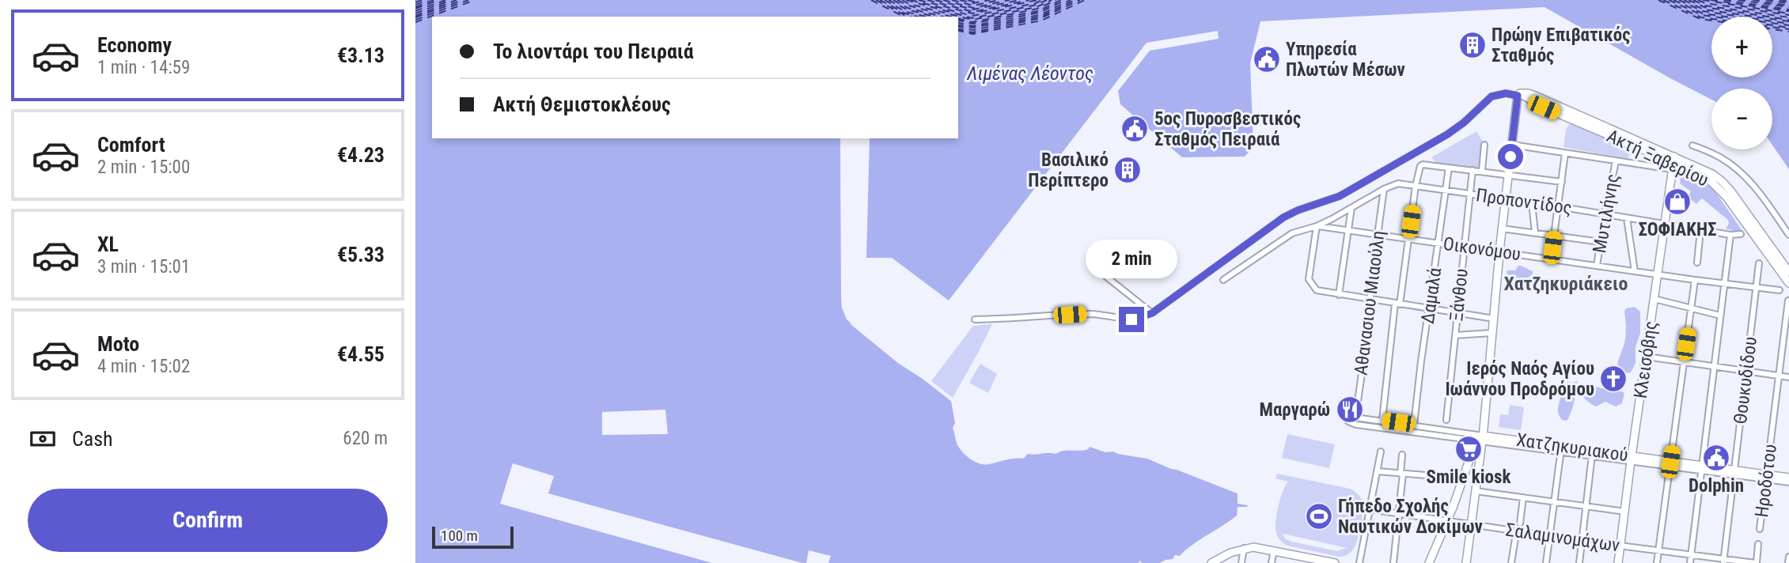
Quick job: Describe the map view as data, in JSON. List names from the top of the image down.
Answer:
{
  "streets": {
    "main road": ["Ακτή Ξαβερίου", "Κλεισόβης", "Χατζηκυριακού"],
    "street": [
      "Προποντίδος",
      "Μυτιλήνης",
      "Οικονόμου",
      "Ξάνθου",
      "Δαμαλά",
      "Αθανασιου Μιαούλη",
      "Θουκυδίδου",
      "Ηροδότου",
      "Σαλαμινομάχων"
    ]
  },
  "crossings": [
    ["Ακτή Ξαβερίου", "Κλεισόβης"],
    ["Προποντίδος", "Μυτιλήνης"],
    ["Προποντίδος", "Οικονόμου"],
    ["Προποντίδος", "Ξάνθου"],
    ["Προποντίδος", "Δαμαλά"],
    ["Προποντίδος", "Αθανασιου Μιαούλη"],
    ["Προποντίδος", "Κλεισόβης"],
    ["Μυτιλήνης", "Οικονόμου"],
    ["Οικονόμου", "Ξάνθου"],
    ["Οικονόμου", "Δαμαλά"],
    ["Οικονόμου", "Αθανασιου Μιαούλη"],
    ["Οικονόμου", "Κλεισόβης"],
    ["Οικονόμου", "Θουκυδίδου"],
    ["Δαμαλά", "Χατζηκυριακού"],
    ["Αθανασιου Μιαούλη", "Χατζηκυριακού"],
    ["Κλεισόβης", "Χατζηκυριακού"],
    ["Κλεισόβης", "Σαλαμινομάχων"],
    ["Θουκυδίδου", "Χατζηκυριακού"],
    ["Θουκυδίδου", "Σαλαμινομάχων"],
    ["Χατζηκυριακού", "Ηροδότου"],
    ["Ηροδότου", "Σαλαμινομάχων"]
  ],
  "districts": ["Χατζηκυριάκειο"],
  "water": ["Λιμένας Λέοντος"],
  "places": {
    "building": ["Πρώην Επιβατικός Σταθμός", "Βασιλικό Περίπτερο"],
    "public building": ["Υπηρεσία Πλωτών Μέσων", "5ος Πυροσβεστικός Σταθμός Πειραιά", "Dolphin"],
    "shop": ["ΣΟΦΙΑΚΗΣ"],
    "church": ["Ιερός Ναός Αγίου Ιωάννου Προδρόμου"],
    "restaurant": ["Μαργαρώ"],
    "supermarket": ["Smile kiosk"],
    "sports": ["Γήπεδο Σχολής Ναυτικών Δοκίμων"]
  },
  "scale_bar": "100 m",
  "page": {
    "list": [
      {
        "name": "Economy",
        "note": "1 min · 14:59",
        "value": "€3.13"
      },
      {
        "name": "Comfort",
        "note": "2 min · 15:00",
        "value": "€4.23"
      },
      {
        "name": "XL",
        "note": "3 min · 15:01",
        "value": "€5.33"
      },
      {
        "name": "Moto",
        "note": "4 min · 15:02",
        "value": "€4.55"
      }
    ],
    "map_buttons": ["+", "−"],
    "banner": ["Το λιοντάρι του Πειραιά", "Ακτή Θεμιστοκλέους"],
    "bubble": "2 min",
    "pay": ["Cash", "620 m"],
    "buttons": "Confirm",
    "scale": "100 m"
  }
}
